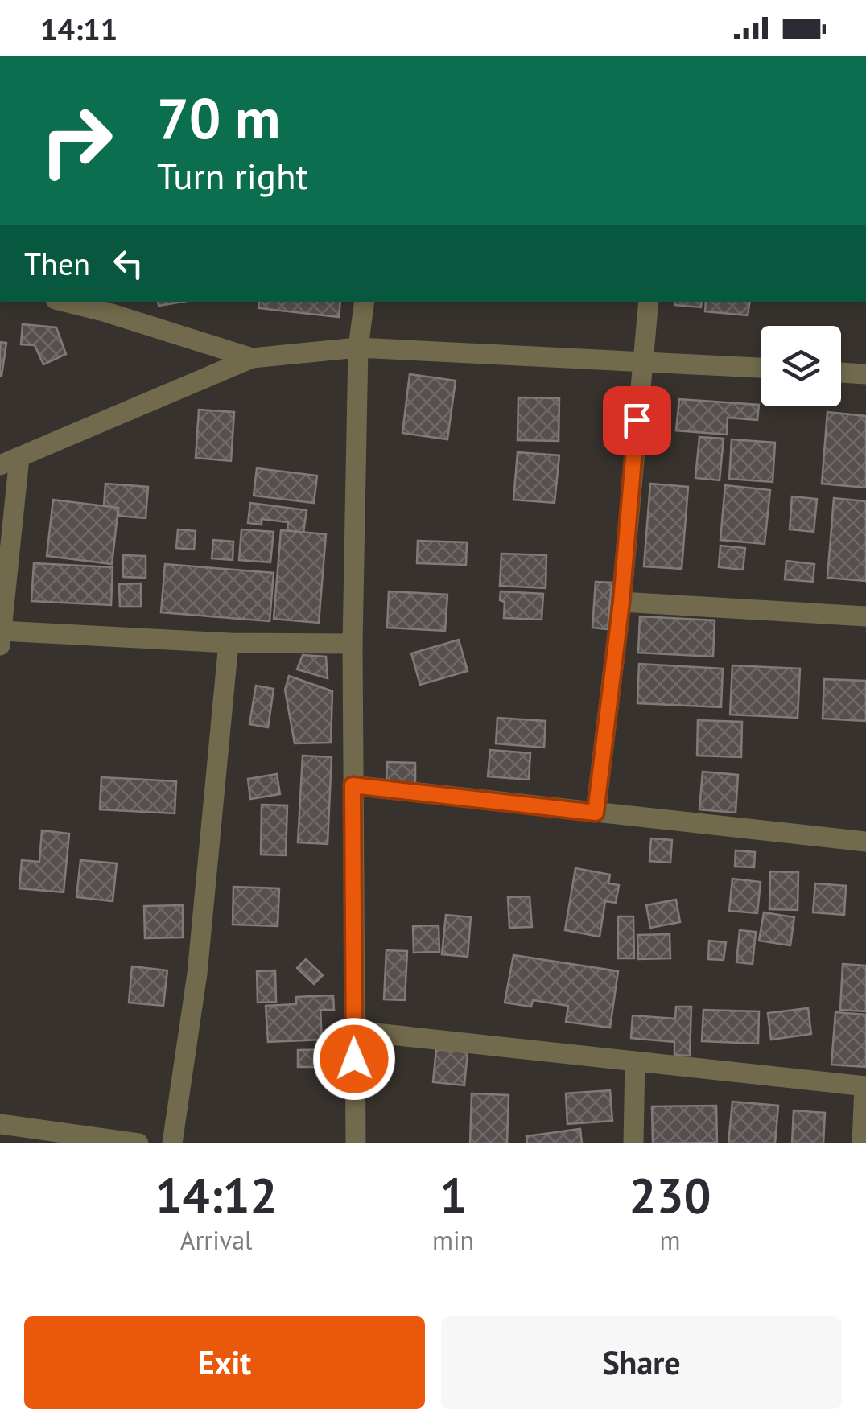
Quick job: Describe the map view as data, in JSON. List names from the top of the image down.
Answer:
{
  "page": {
    "status": "14:11",
    "turn": ["70 m", "Turn right"],
    "then": "Then",
    "eta": [
      "14:12",
      "Arrival",
      "1",
      "min",
      "230",
      "m"
    ],
    "buttons": ["Exit", "Share"]
  }
}
